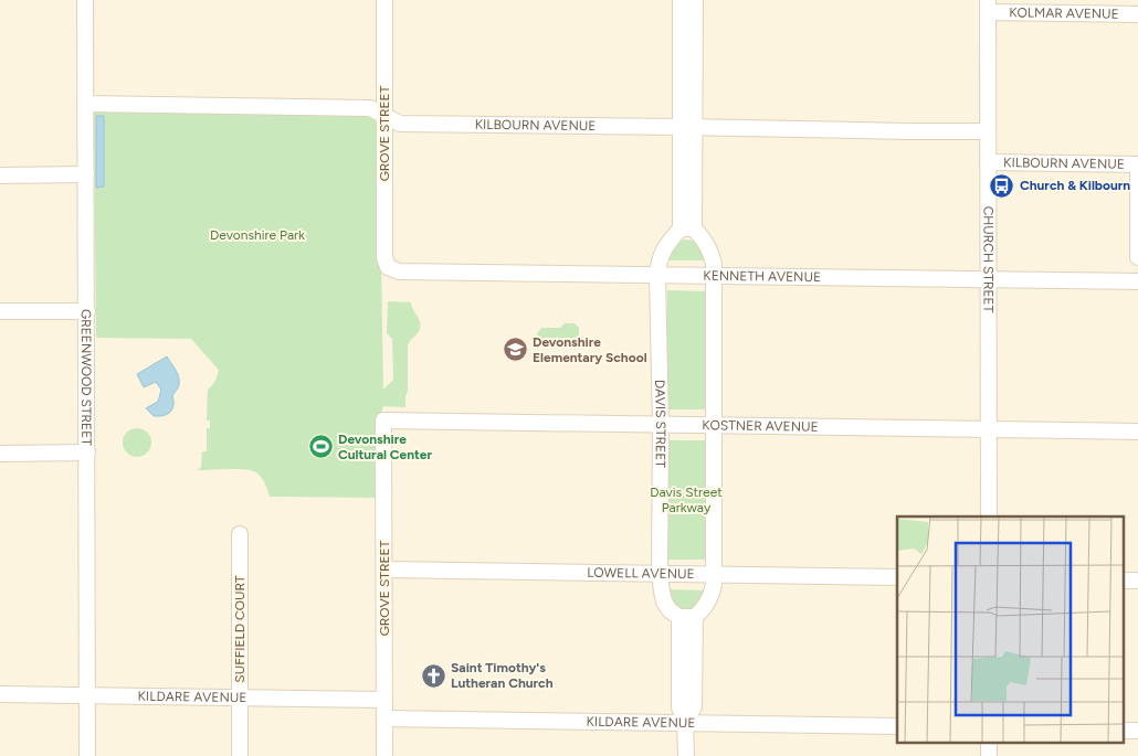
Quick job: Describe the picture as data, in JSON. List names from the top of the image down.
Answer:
{
  "streets": {
    "street": [
      "KOLMAR AVENUE",
      "KILBOURN AVENUE",
      "GROVE STREET",
      "CHURCH STREET",
      "KENNETH AVENUE",
      "GREENWOOD STREET",
      "DAVIS STREET",
      "KOSTNER AVENUE",
      "LOWELL AVENUE",
      "SUFFIELD COURT",
      "KILDARE AVENUE"
    ]
  },
  "crossings": [
    ["KOLMAR AVENUE", "CHURCH STREET"],
    ["KILBOURN AVENUE", "GROVE STREET"],
    ["KILBOURN AVENUE", "CHURCH STREET"],
    ["KILBOURN AVENUE", "GREENWOOD STREET"],
    ["GROVE STREET", "KENNETH AVENUE"],
    ["GROVE STREET", "KOSTNER AVENUE"],
    ["GROVE STREET", "LOWELL AVENUE"],
    ["GROVE STREET", "KILDARE AVENUE"],
    ["CHURCH STREET", "KENNETH AVENUE"],
    ["CHURCH STREET", "KOSTNER AVENUE"],
    ["KENNETH AVENUE", "DAVIS STREET"],
    ["GREENWOOD STREET", "KILDARE AVENUE"],
    ["DAVIS STREET", "KOSTNER AVENUE"],
    ["DAVIS STREET", "LOWELL AVENUE"],
    ["SUFFIELD COURT", "KILDARE AVENUE"]
  ],
  "parks": ["Devonshire Park", "Davis Street Parkway"],
  "places": {
    "bus stop": ["Church & Kilbourn"],
    "school or university": ["Devonshire Elementary School"],
    "sports": ["Devonshire Cultural Center"],
    "church": ["Saint Timothy's Lutheran Church"]
  }
}
